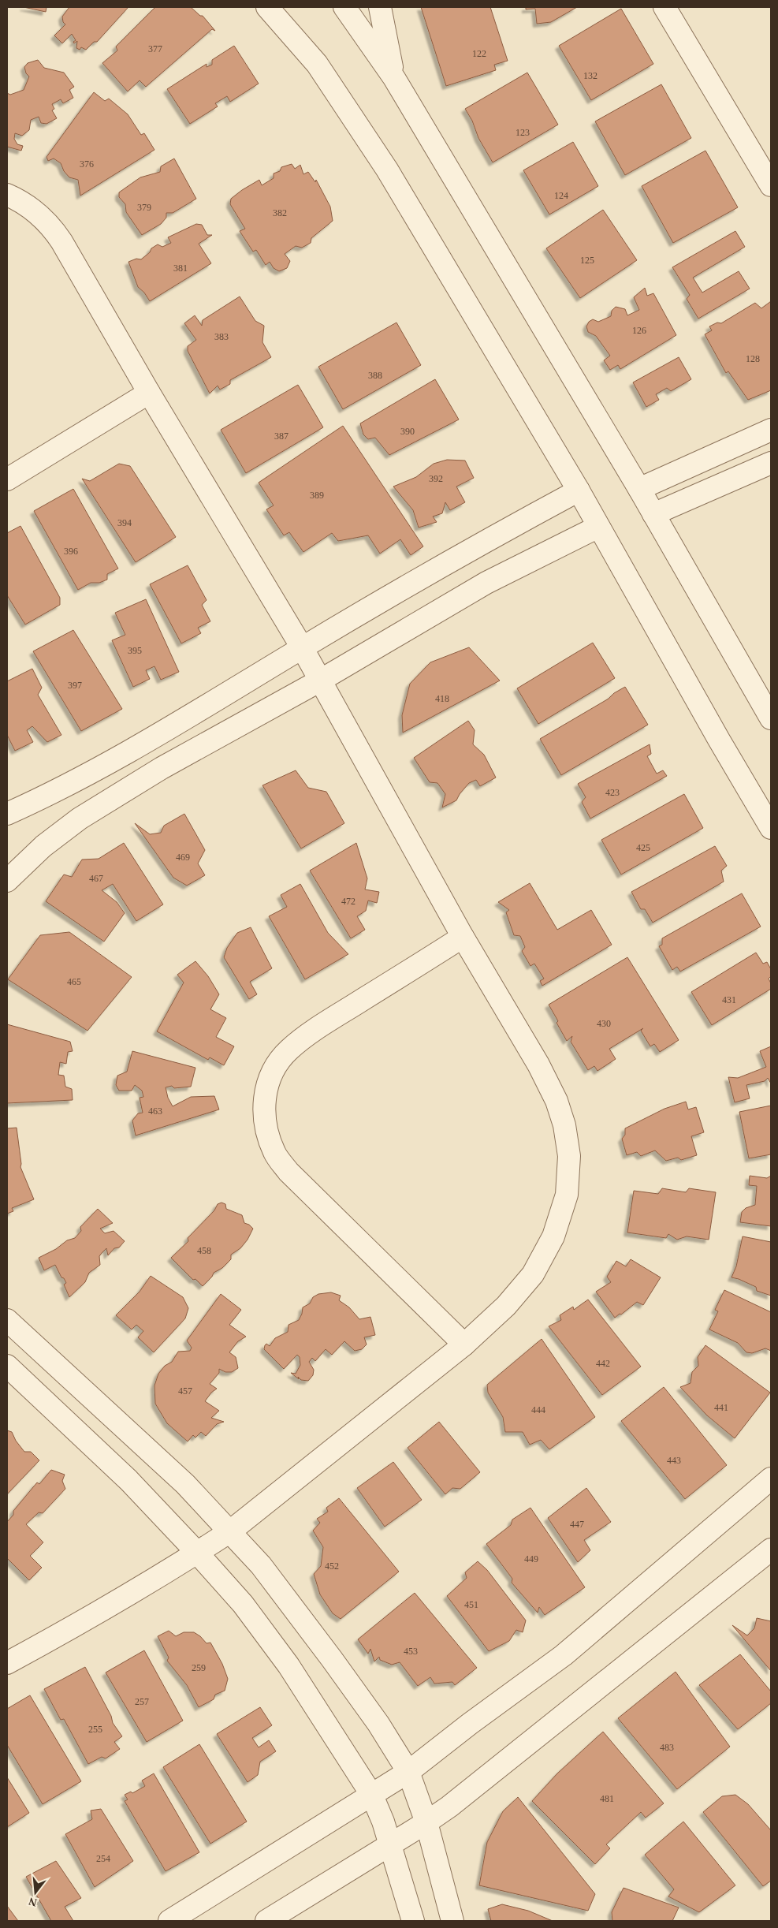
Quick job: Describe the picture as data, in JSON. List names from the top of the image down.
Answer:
{
  "house_numbers": [
    "377",
    "122",
    "132",
    "123",
    "376",
    "124",
    "379",
    "382",
    "125",
    "381",
    "126",
    "383",
    "128",
    "388",
    "390",
    "387",
    "392",
    "389",
    "394",
    "396",
    "395",
    "397",
    "418",
    "423",
    "425",
    "469",
    "467",
    "472",
    "465",
    "431",
    "430",
    "463",
    "458",
    "442",
    "457",
    "441",
    "444",
    "443",
    "447",
    "449",
    "452",
    "451",
    "453",
    "259",
    "257",
    "255",
    "483",
    "481",
    "254"
  ],
  "north": "bottom"
}
